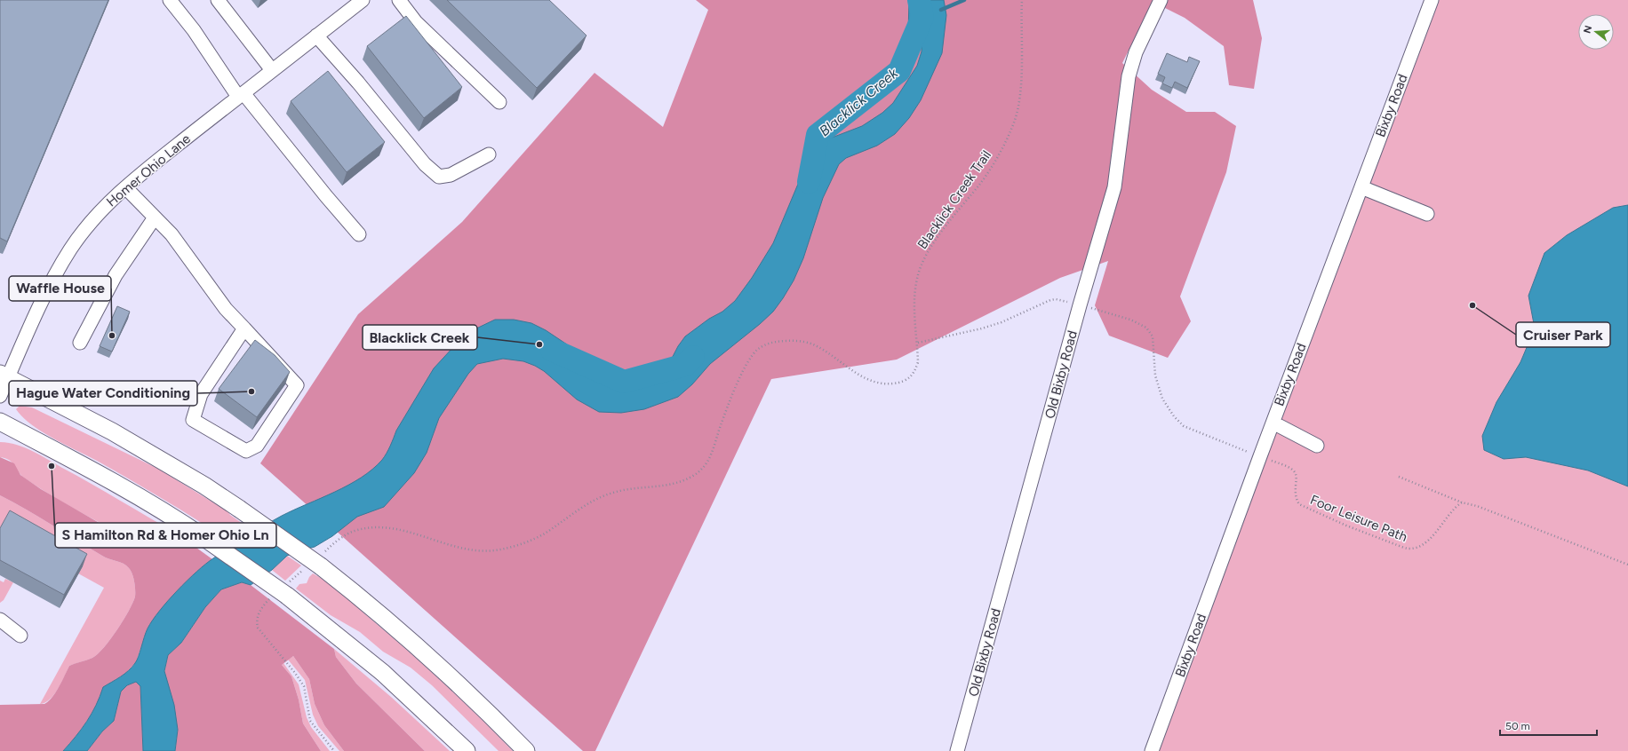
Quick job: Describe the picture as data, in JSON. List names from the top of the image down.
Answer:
{
  "streets": {
    "street": ["Bixby Road", "Homer Ohio Lane", "Old Bixby Road"],
    "path": ["Blacklick Creek Trail", "Foor Leisure Path"]
  },
  "crossings": [
    ["Bixby Road", "Foor Leisure Path"],
    ["Blacklick Creek Trail", "Foor Leisure Path"],
    ["Old Bixby Road", "Foor Leisure Path"]
  ],
  "water": ["Blacklick Creek"],
  "places": [
    "Cruiser Park",
    "Waffle House",
    "Blacklick Creek",
    "Hague Water Conditioning",
    "S Hamilton Rd & Homer Ohio Ln"
  ],
  "scale_bar": "50 m",
  "north": "left"
}
